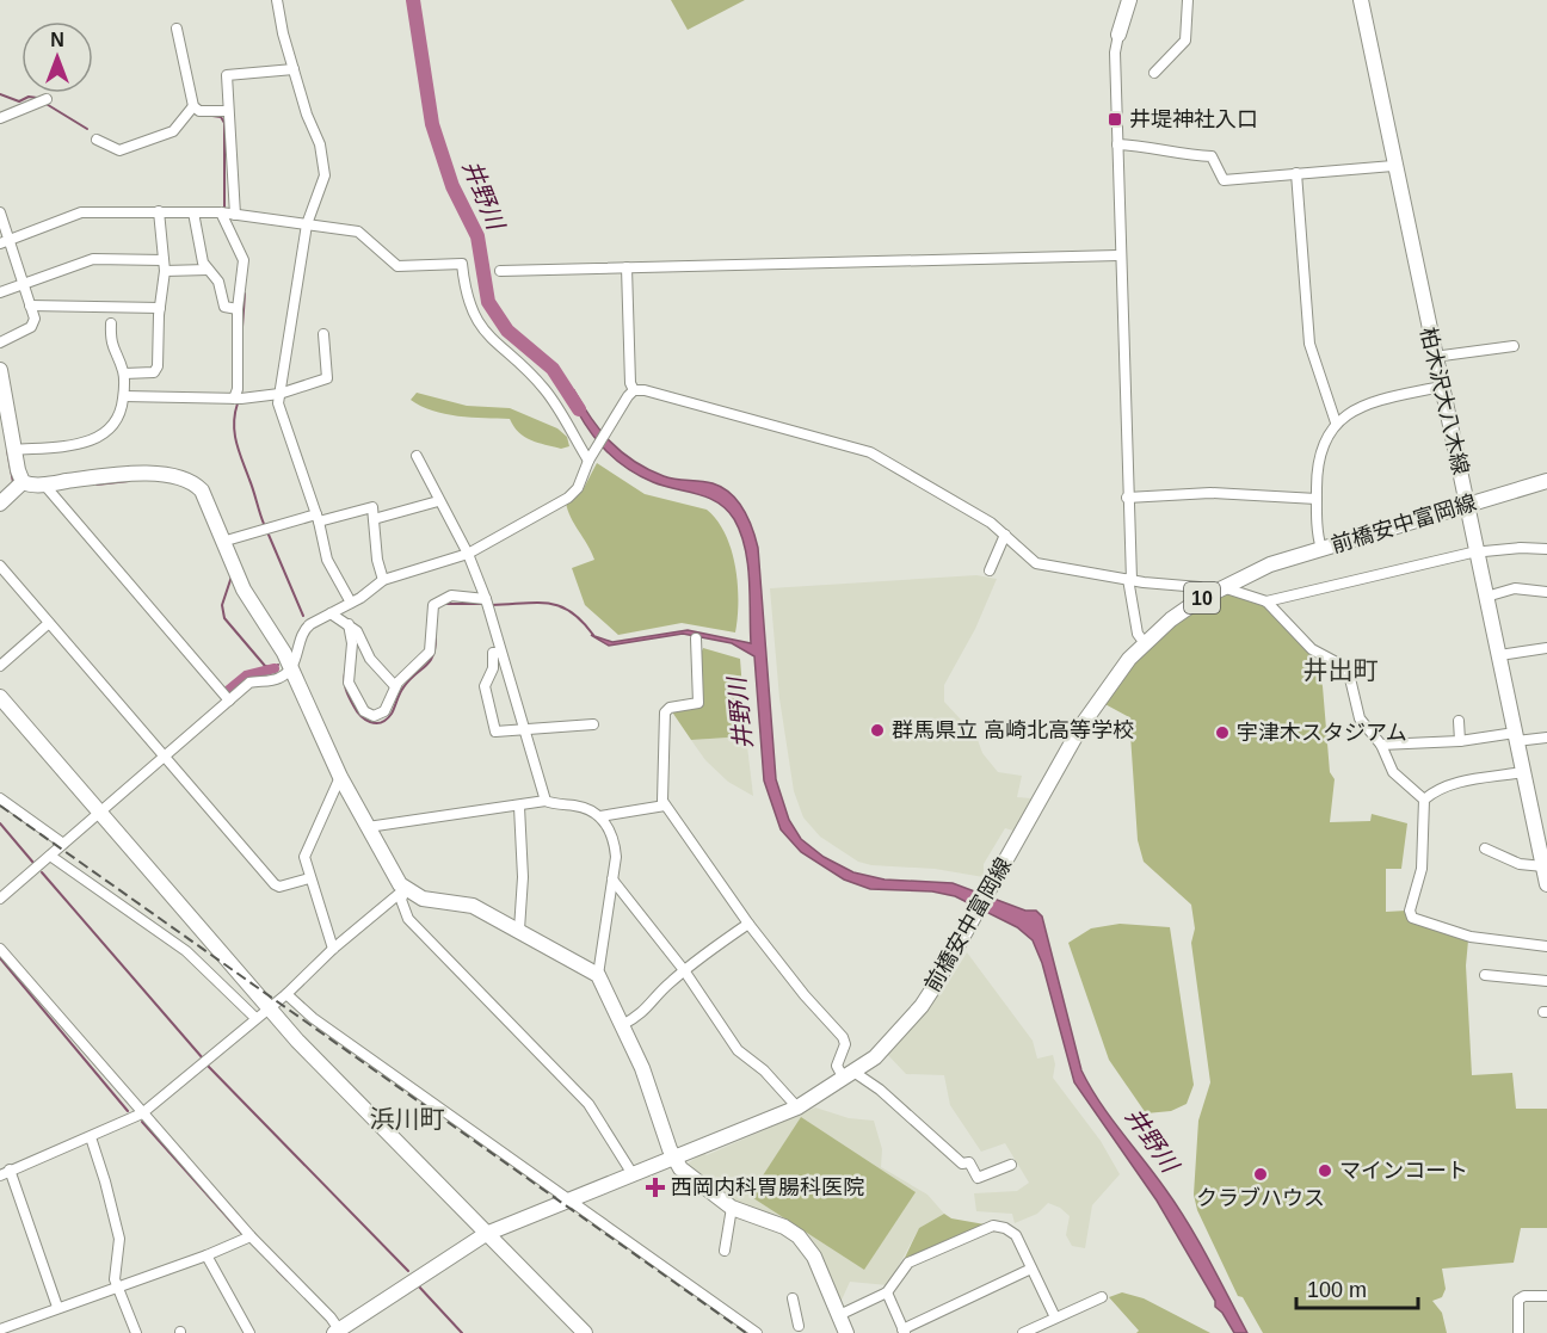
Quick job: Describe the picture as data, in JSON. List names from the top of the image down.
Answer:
{
  "streets": {
    "main road": ["柏木沢大八木線", "前橋安中富岡線", "10"]
  },
  "crossings": [
    ["柏木沢大八木線", "前橋安中富岡線"]
  ],
  "districts": ["井出町", "浜川町"],
  "water": ["井野川"],
  "places": {
    "transit": ["井堤神社入口"],
    "other": [
      "群馬県立 高崎北高等学校",
      "宇津木スタジアム",
      "マインコート",
      "クラブハウス"
    ],
    "health": ["西岡内科胃腸科医院"]
  },
  "scale_bar": "100 m",
  "north": "top"
}
